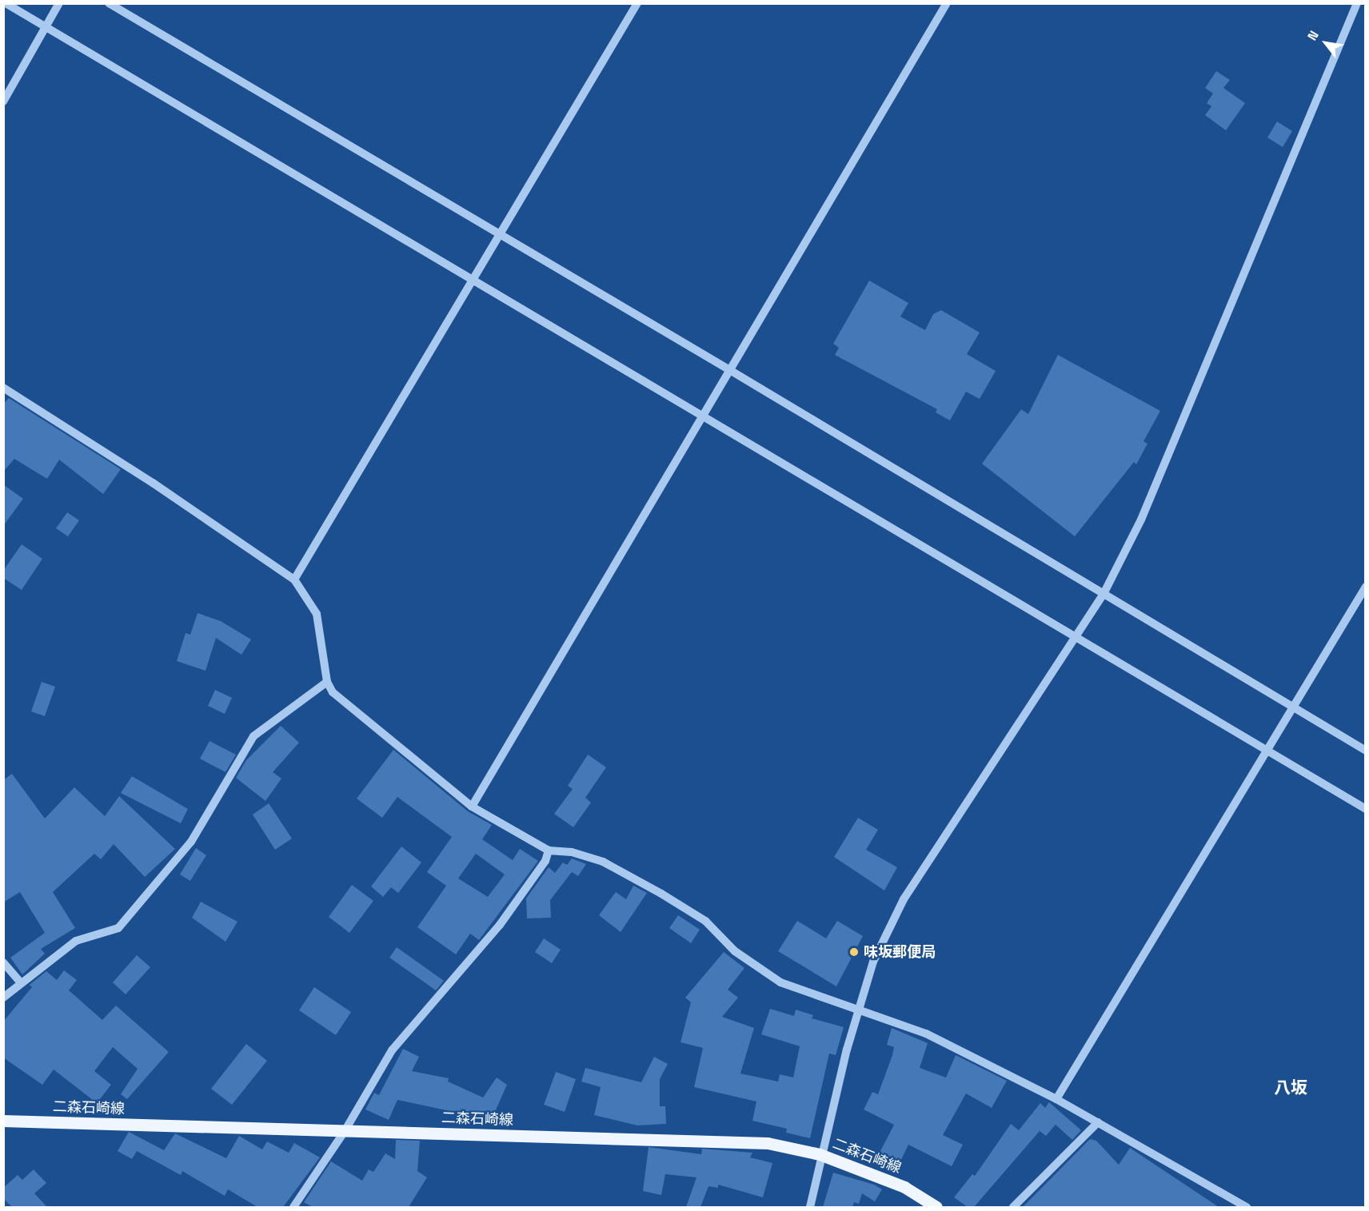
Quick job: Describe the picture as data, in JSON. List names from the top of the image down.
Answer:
{
  "streets": {
    "main road": ["二森石崎線"]
  },
  "districts": ["八坂"],
  "places": ["味坂郵便局"],
  "north": "top left"
}
